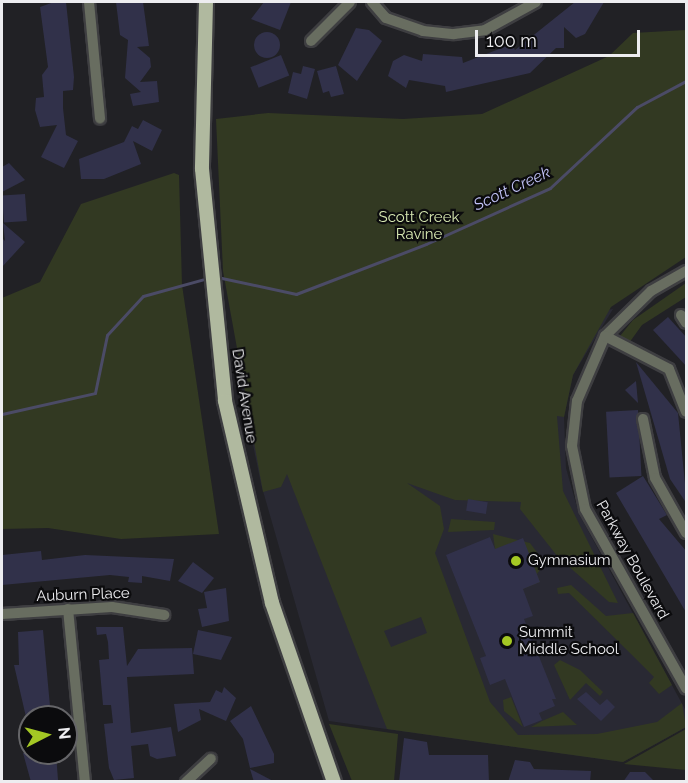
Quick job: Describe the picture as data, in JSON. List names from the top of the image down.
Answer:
{
  "streets": {
    "main road": ["David Avenue"],
    "street": ["Parkway Boulevard", "Auburn Place"]
  },
  "water": ["Scott Creek"],
  "parks": ["Scott Creek Ravine"],
  "places": ["Gymnasium", "Summit Middle School"],
  "scale_bar": "100 m",
  "north": "right"
}
